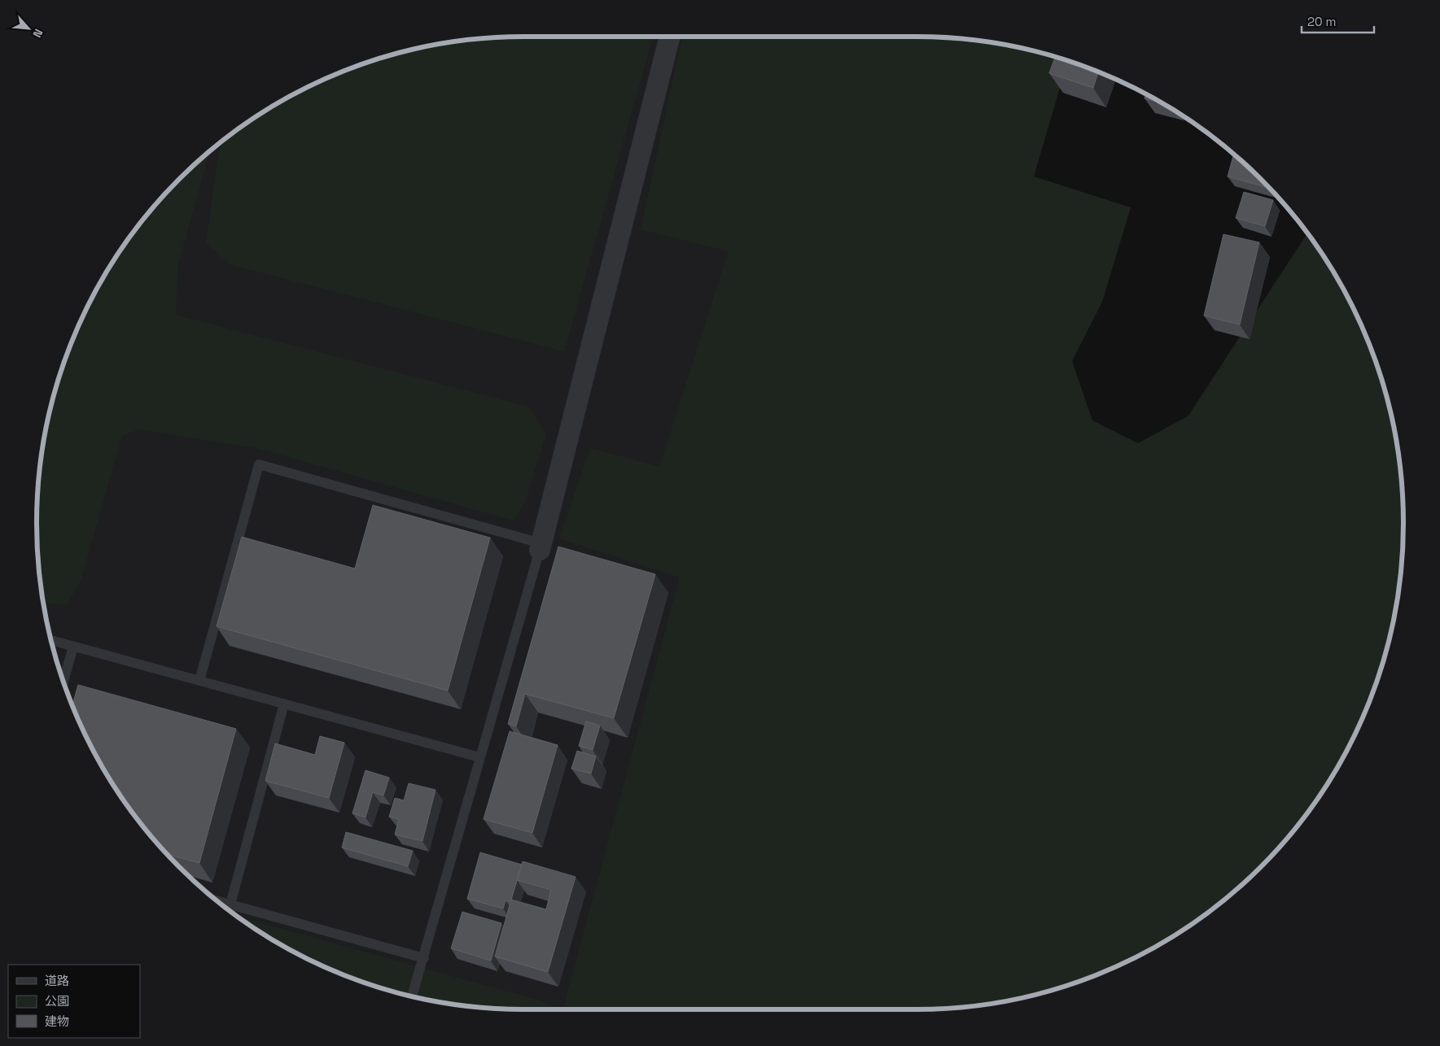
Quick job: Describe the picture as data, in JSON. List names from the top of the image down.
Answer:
{
  "legend": ["道路", "公園", "建物"],
  "scale_bar": "20 m",
  "north": "bottom right"
}
